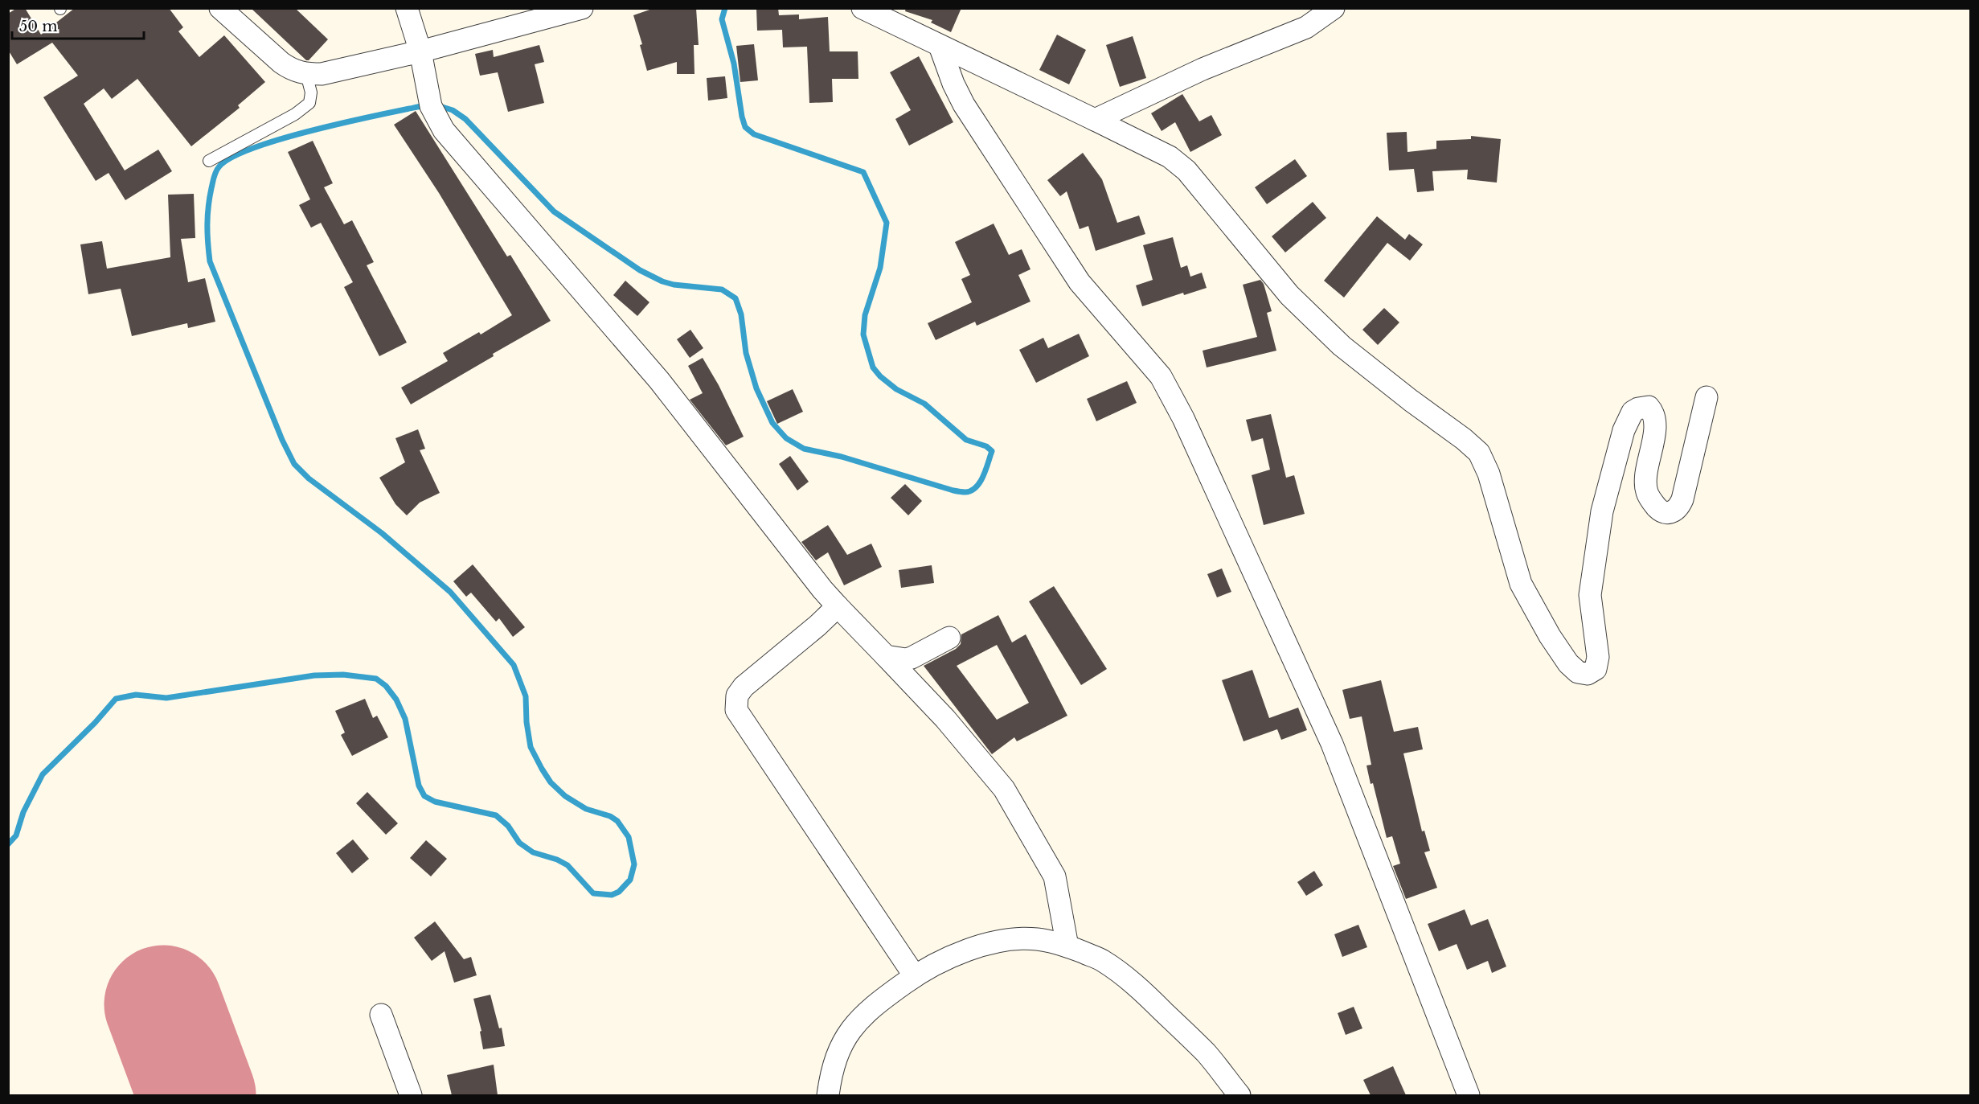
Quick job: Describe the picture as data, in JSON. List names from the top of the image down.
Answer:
{
  "scale_bar": "50 m"
}
